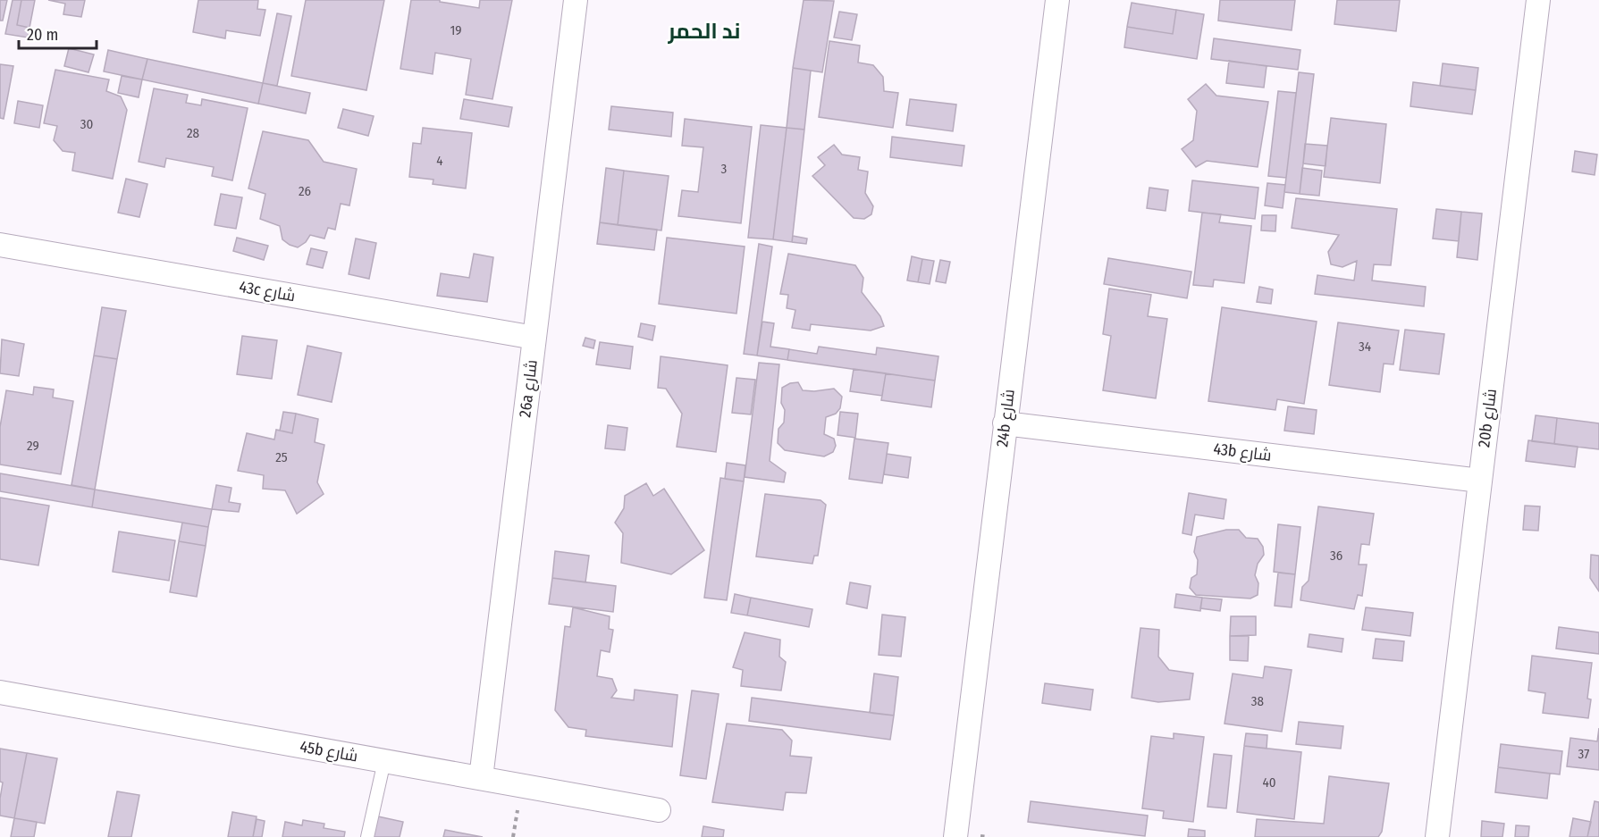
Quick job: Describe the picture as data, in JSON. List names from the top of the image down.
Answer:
{
  "streets": {
    "street": [
      "43c شارع",
      "26a شارع",
      "24b شارع",
      "20b شارع",
      "43b شارع",
      "45b شارع"
    ]
  },
  "crossings": [
    ["43c شارع", "26a شارع"],
    ["26a شارع", "45b شارع"],
    ["24b شارع", "43b شارع"],
    ["20b شارع", "43b شارع"]
  ],
  "districts": ["ند الحمر"],
  "house_numbers": [
    "19",
    "30",
    "28",
    "4",
    "3",
    "26",
    "34",
    "29",
    "25",
    "36",
    "38",
    "37",
    "40"
  ],
  "scale_bar": "20 m"
}
